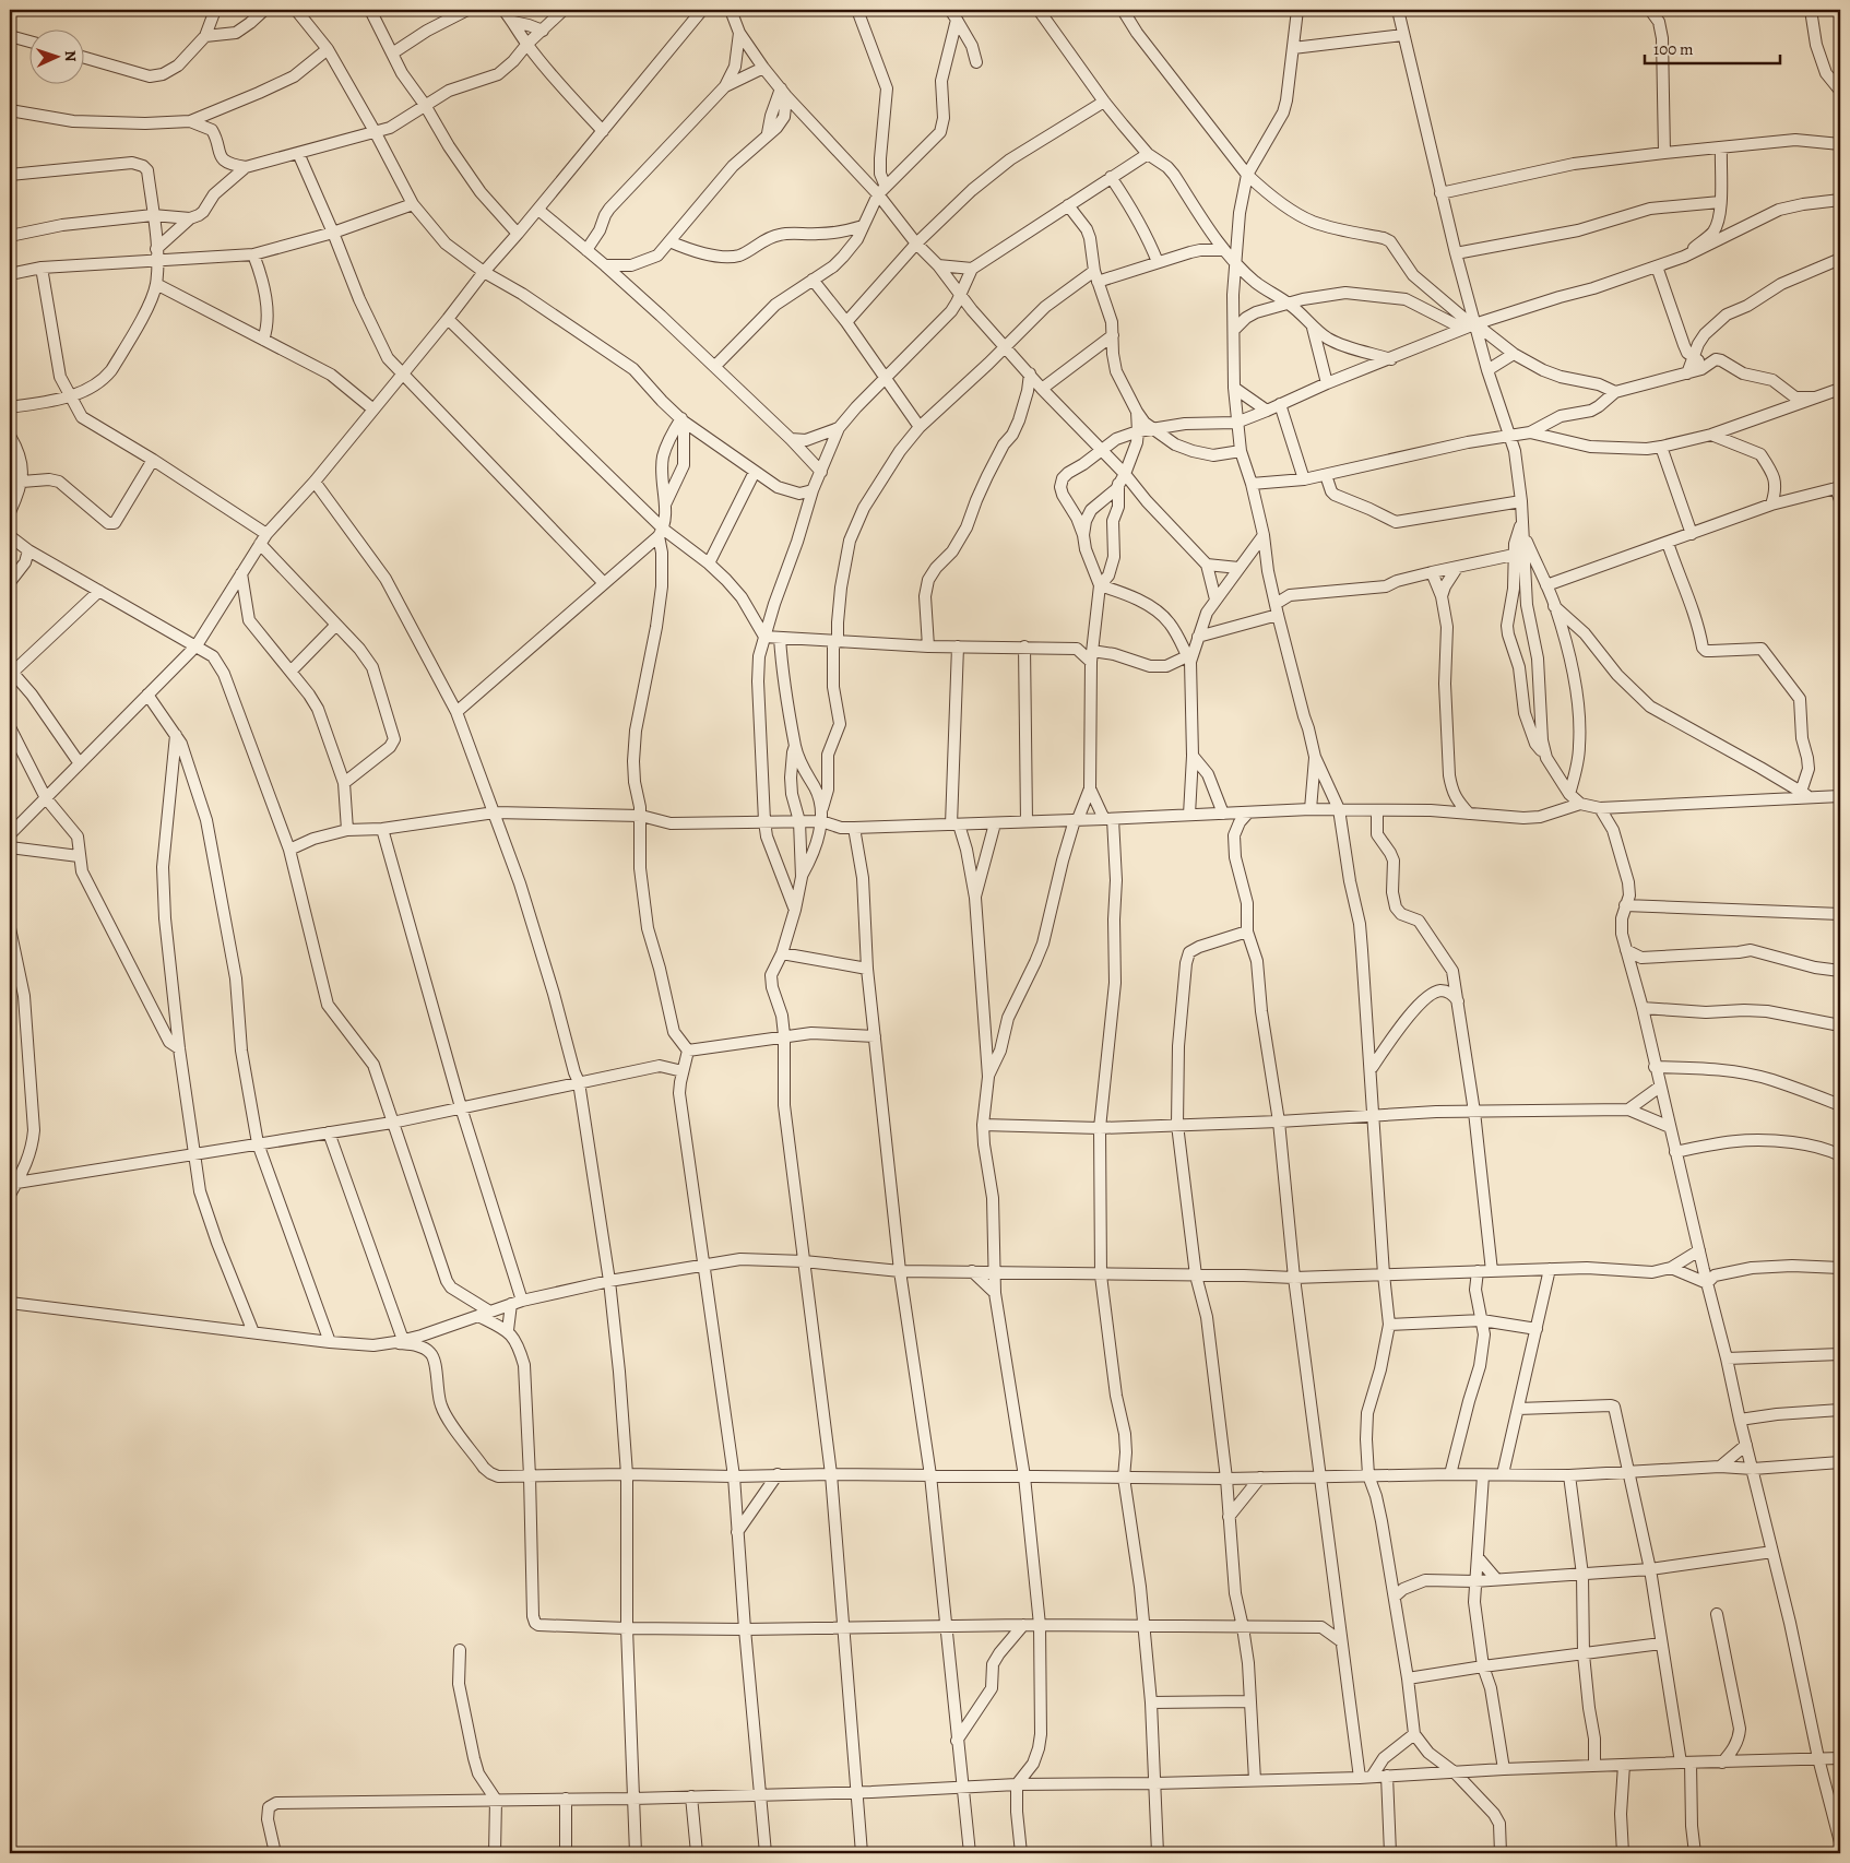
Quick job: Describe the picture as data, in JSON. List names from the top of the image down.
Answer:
{
  "scale_bar": "100 m",
  "north": "right"
}
